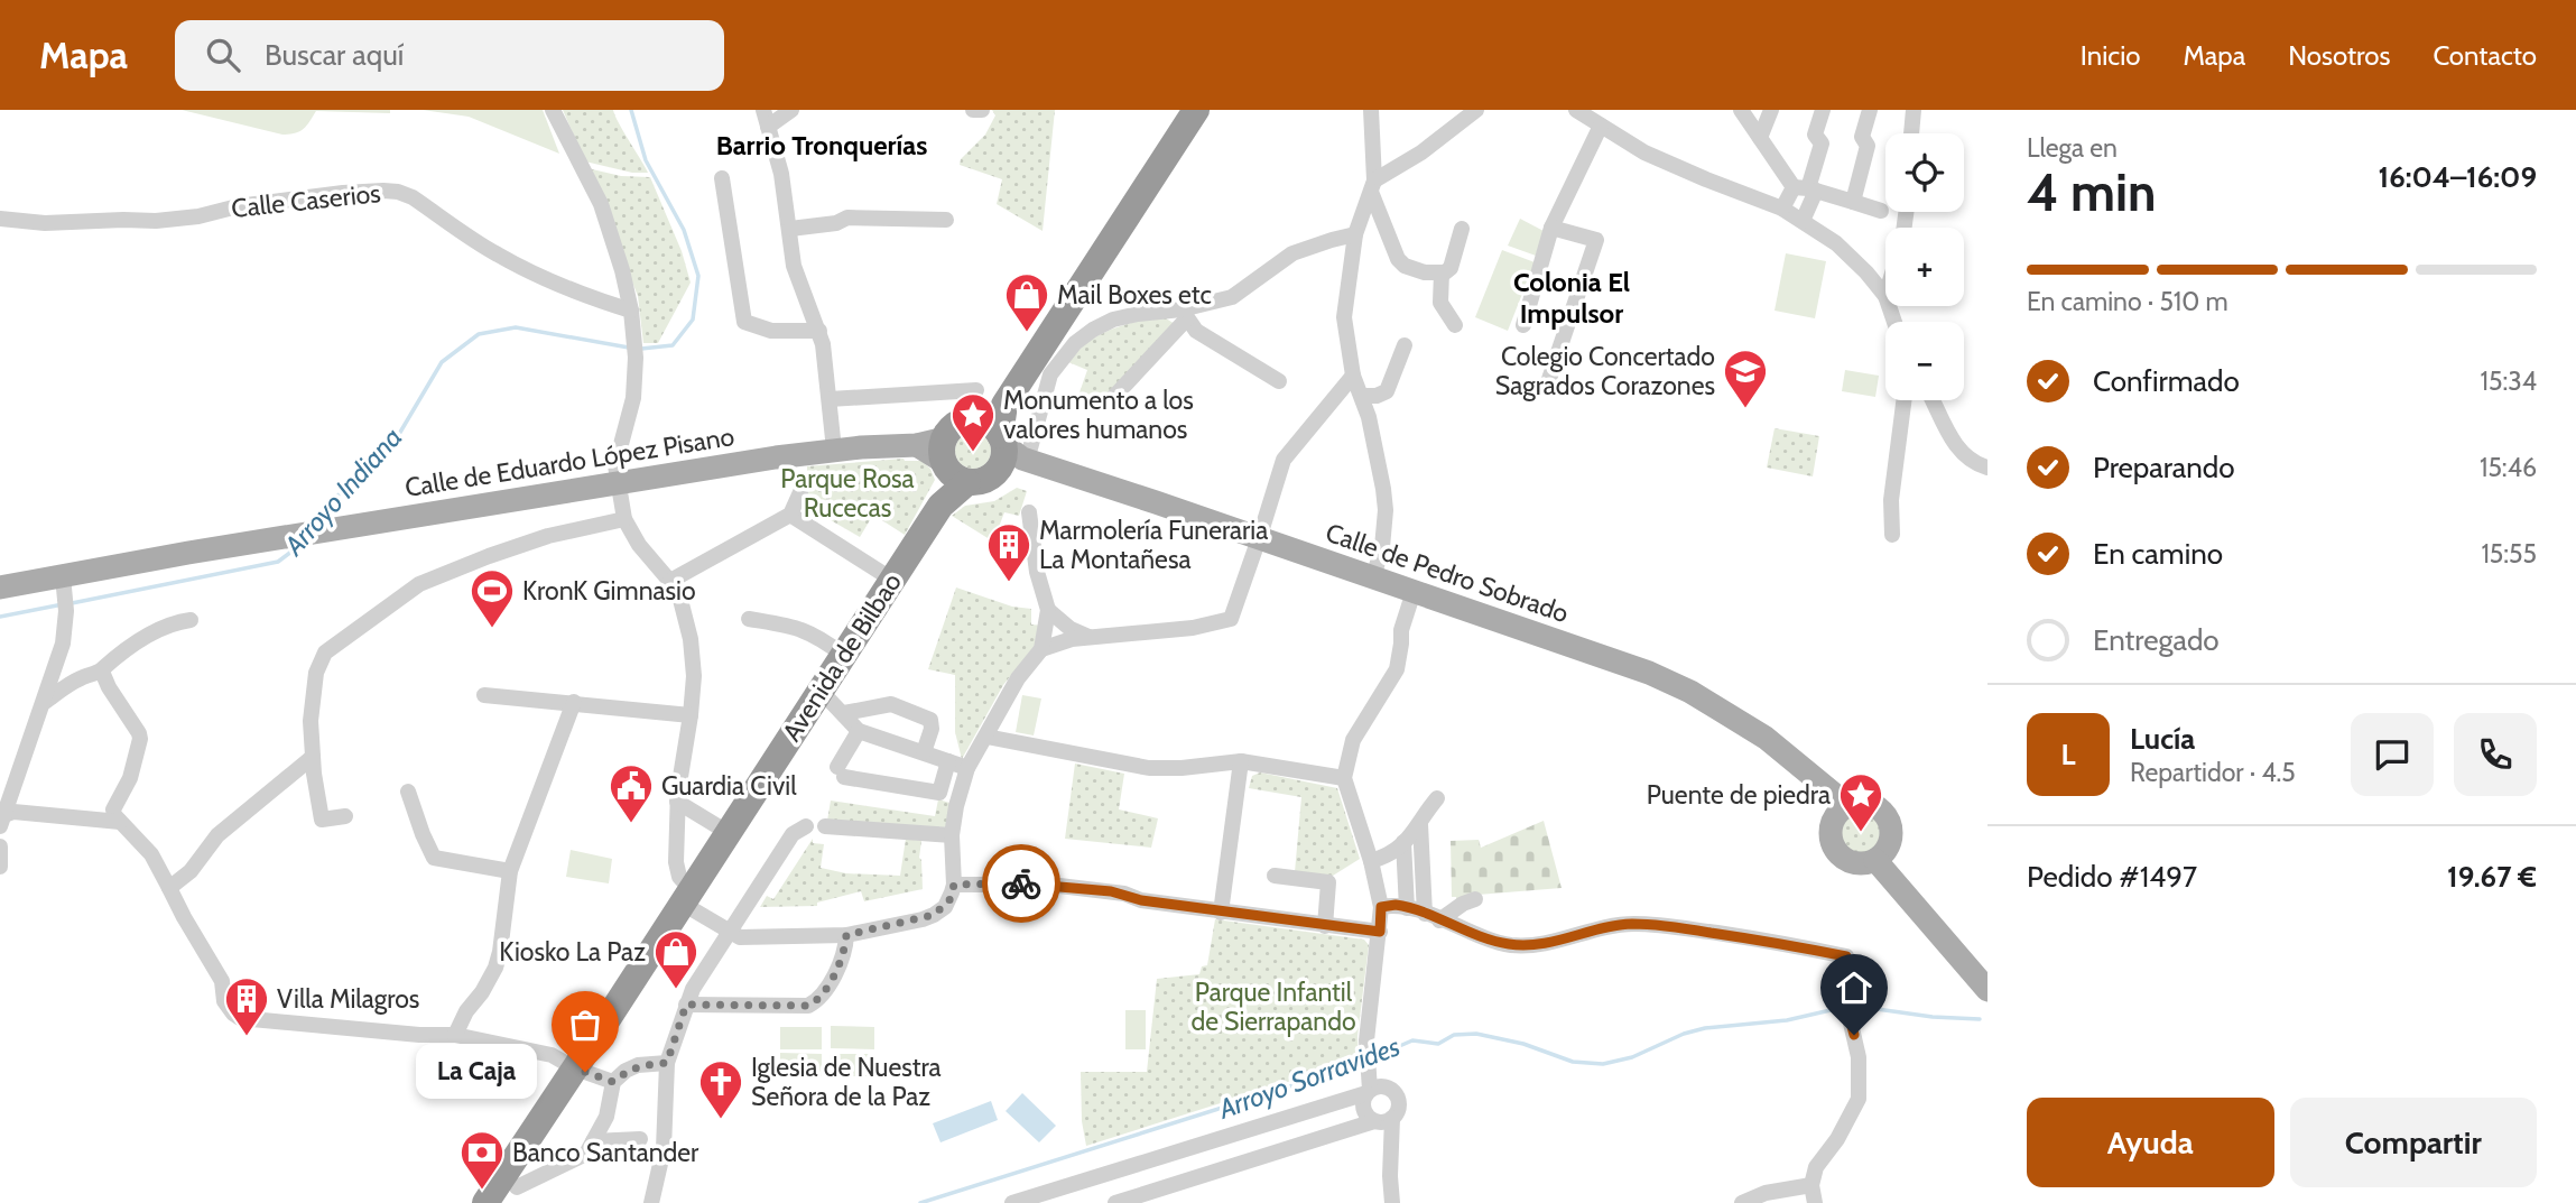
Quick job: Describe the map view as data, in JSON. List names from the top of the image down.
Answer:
{
  "streets": {
    "highway": ["Avenida de Bilbao"],
    "main road": ["Calle de Eduardo López Pisano", "Calle de Pedro Sobrado"],
    "street": ["Calle Caserios"]
  },
  "crossings": [
    ["Calle de Eduardo López Pisano", "Avenida de Bilbao"]
  ],
  "districts": ["Barrio Tronquerías", "Colonia El Impulsor"],
  "water": ["Arroyo Indiana", "Arroyo Sorravides"],
  "parks": ["Parque Rosa Rucecas", "Parque Infantil de Sierrapando"],
  "places": {
    "shop": ["Mail Boxes etc", "Kiosko La Paz"],
    "school or university": ["Colegio Concertado Sagrados Corazones"],
    "place": ["Monumento a los valores humanos", "Puente de piedra"],
    "building": ["Marmolería Funeraria La Montañesa", "Villa Milagros"],
    "sports": ["KronK Gimnasio"],
    "public building": ["Guardia Civil"],
    "other": ["La Caja"],
    "church": ["Iglesia de Nuestra Señora de la Paz"],
    "bank": ["Banco Santander"]
  },
  "page": {
    "header": "Mapa",
    "search": "Buscar aquí",
    "nav": [
      "Inicio",
      "Mapa",
      "Nosotros",
      "Contacto"
    ],
    "heading": ["4 min", "Llega en", "16:04–16:09"],
    "panel": [
      "Lucía",
      "Repartidor · 4.5",
      "Pedido #1497",
      "19.67 €"
    ],
    "map_buttons": ["+", "−"],
    "bar": "En camino · 510 m",
    "list": [
      ["Confirmado", "15:34"],
      ["Preparando", "15:46"],
      ["En camino", "15:55"],
      "Entregado"
    ],
    "round": "L",
    "bubble": "La Caja",
    "buttons": ["Ayuda", "Compartir"]
  }
}
